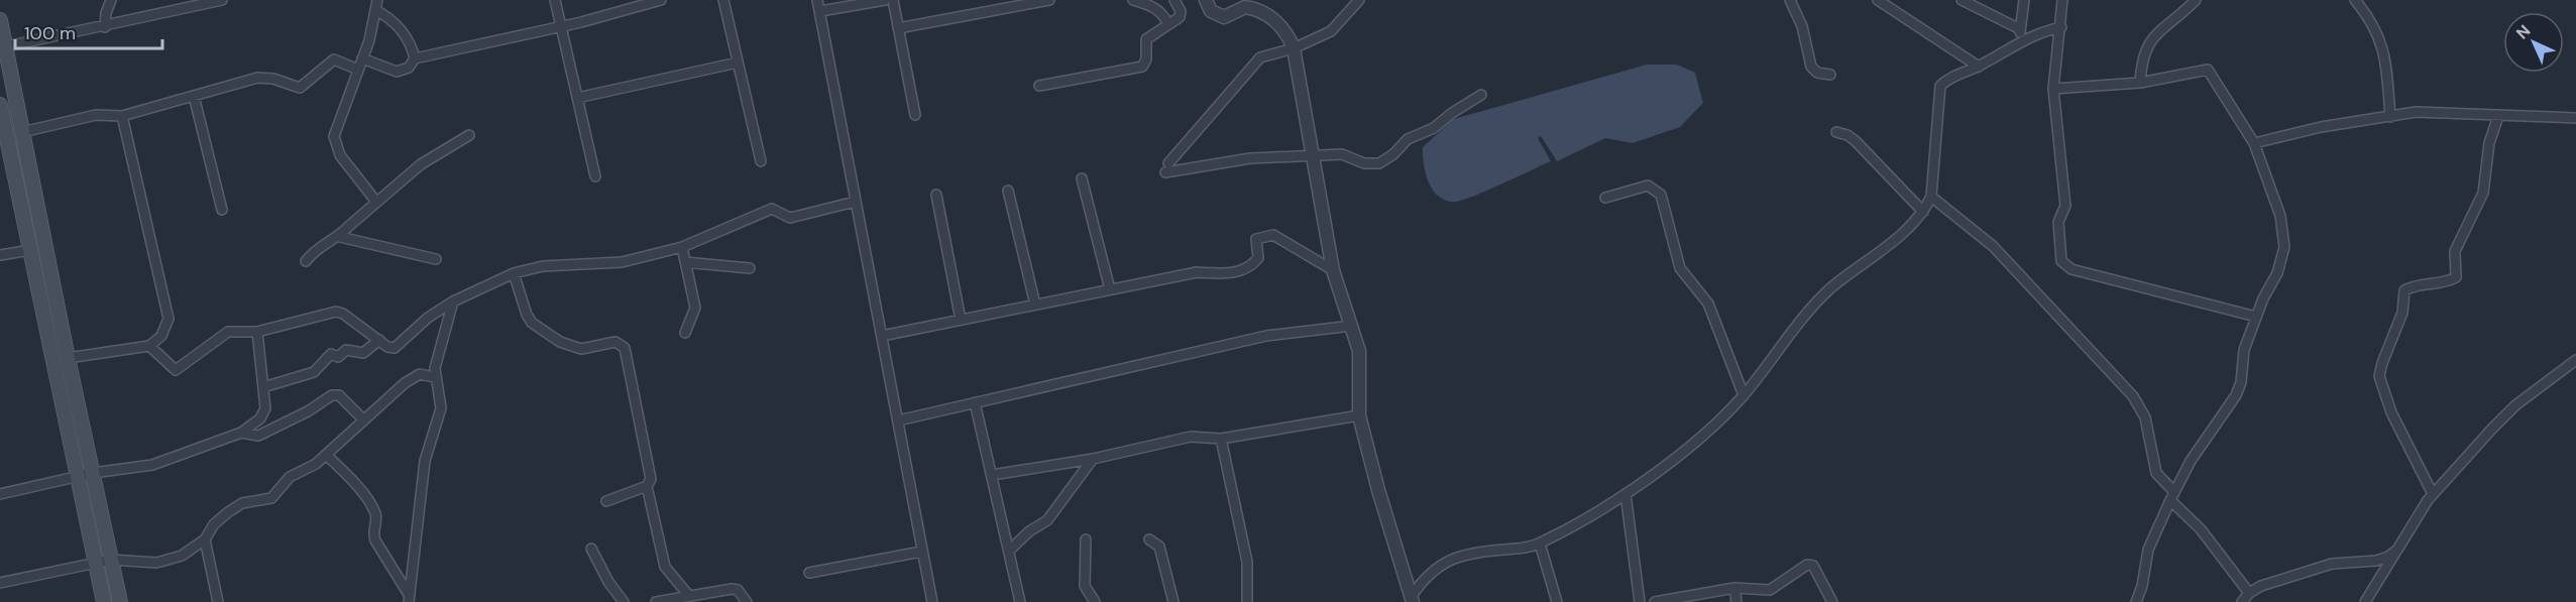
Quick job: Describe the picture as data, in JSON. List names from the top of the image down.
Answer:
{
  "scale_bar": "100 m",
  "north": "top left"
}
